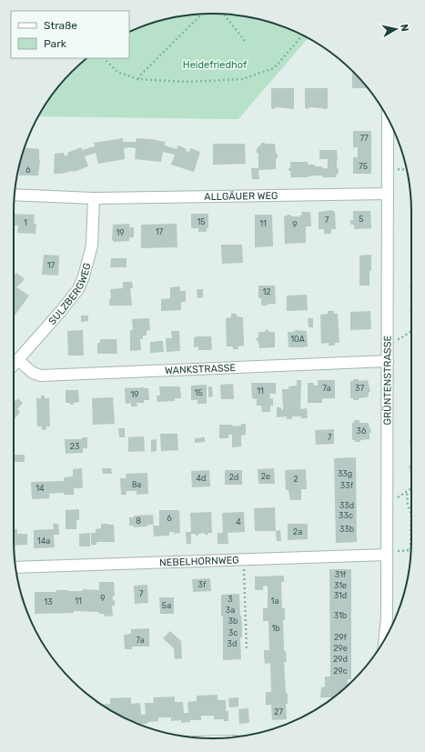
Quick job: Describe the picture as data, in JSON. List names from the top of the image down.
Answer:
{
  "streets": {
    "street": [
      "ALLGÄUER WEG",
      "SULZBERGWEG",
      "WANKSTRASSE",
      "GRÜNTENSTRASSE",
      "NEBELHORNWEG"
    ]
  },
  "crossings": [
    ["ALLGÄUER WEG", "SULZBERGWEG"],
    ["ALLGÄUER WEG", "GRÜNTENSTRASSE"],
    ["SULZBERGWEG", "WANKSTRASSE"],
    ["WANKSTRASSE", "GRÜNTENSTRASSE"],
    ["GRÜNTENSTRASSE", "NEBELHORNWEG"]
  ],
  "parks": ["Heidefriedhof"],
  "house_numbers": [
    "77",
    "75",
    "6",
    "5",
    "7",
    "15",
    "1",
    "11",
    "9",
    "17",
    "19",
    "17",
    "12",
    "10A",
    "7a",
    "37",
    "11",
    "15",
    "19",
    "36",
    "7",
    "23",
    "33g",
    "2e",
    "2d",
    "4d",
    "2",
    "8a",
    "33f",
    "14",
    "33d",
    "33c",
    "6",
    "8",
    "4",
    "33b",
    "2a",
    "14a",
    "31f",
    "3f",
    "31e",
    "7",
    "31d",
    "9",
    "3",
    "11",
    "1a",
    "13",
    "5a",
    "3a",
    "31b",
    "3b",
    "1b",
    "3c",
    "29f",
    "7a",
    "3d",
    "29e",
    "29d",
    "29c",
    "27"
  ],
  "legend": ["Straße", "Park"],
  "north": "right"
}
